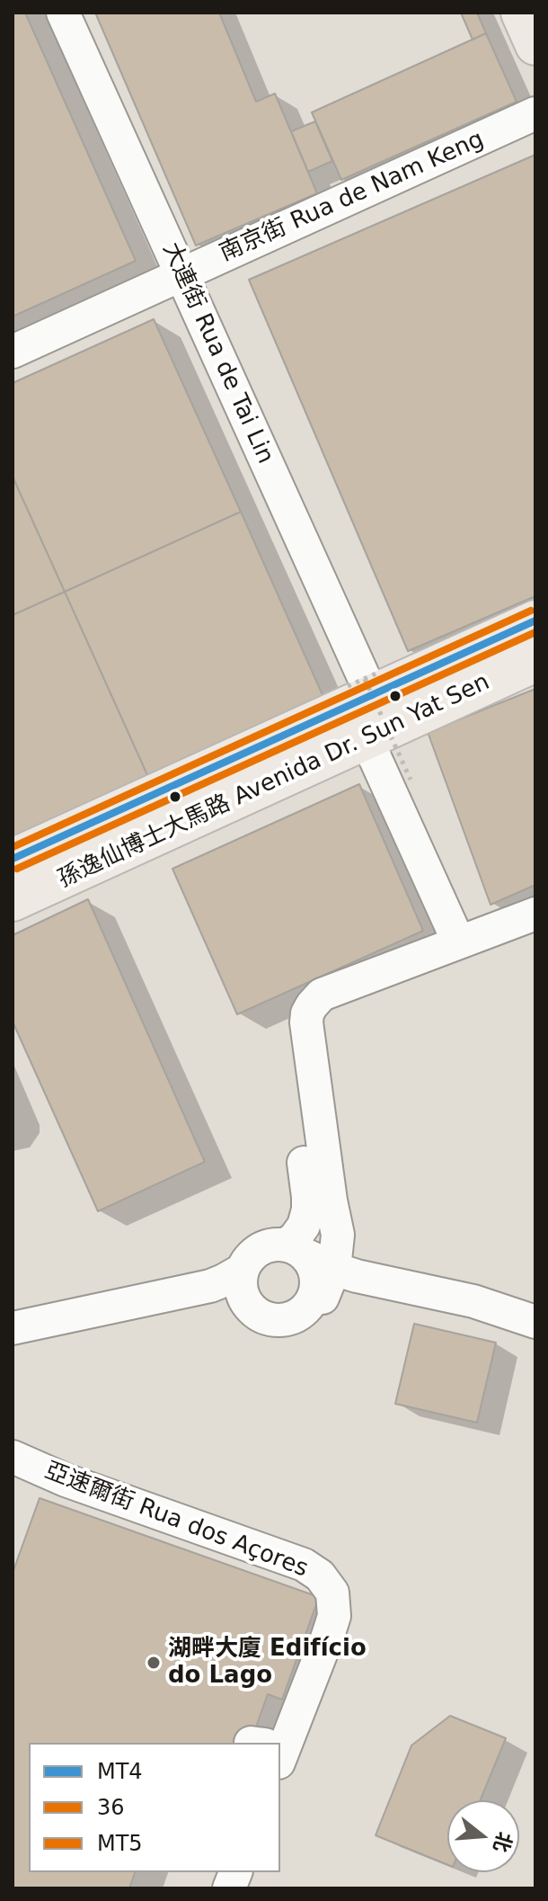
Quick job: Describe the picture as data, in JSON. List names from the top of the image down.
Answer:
{
  "streets": {
    "main road": ["孫逸仙博士大馬路 Avenida Dr. Sun Yat Sen"],
    "street": ["南京街 Rua de Nam Keng", "大連街 Rua de Tai Lin", "亞速爾街 Rua dos Açores"]
  },
  "crossings": [
    ["南京街 Rua de Nam Keng", "大連街 Rua de Tai Lin"],
    ["大連街 Rua de Tai Lin", "孫逸仙博士大馬路 Avenida Dr. Sun Yat Sen"]
  ],
  "places": ["湖畔大廈 Edifício do Lago"],
  "lines": ["transit line MT5", "transit line MT4", "transit line 36"],
  "legend": ["MT4", "36", "MT5"],
  "north": "right"
}
